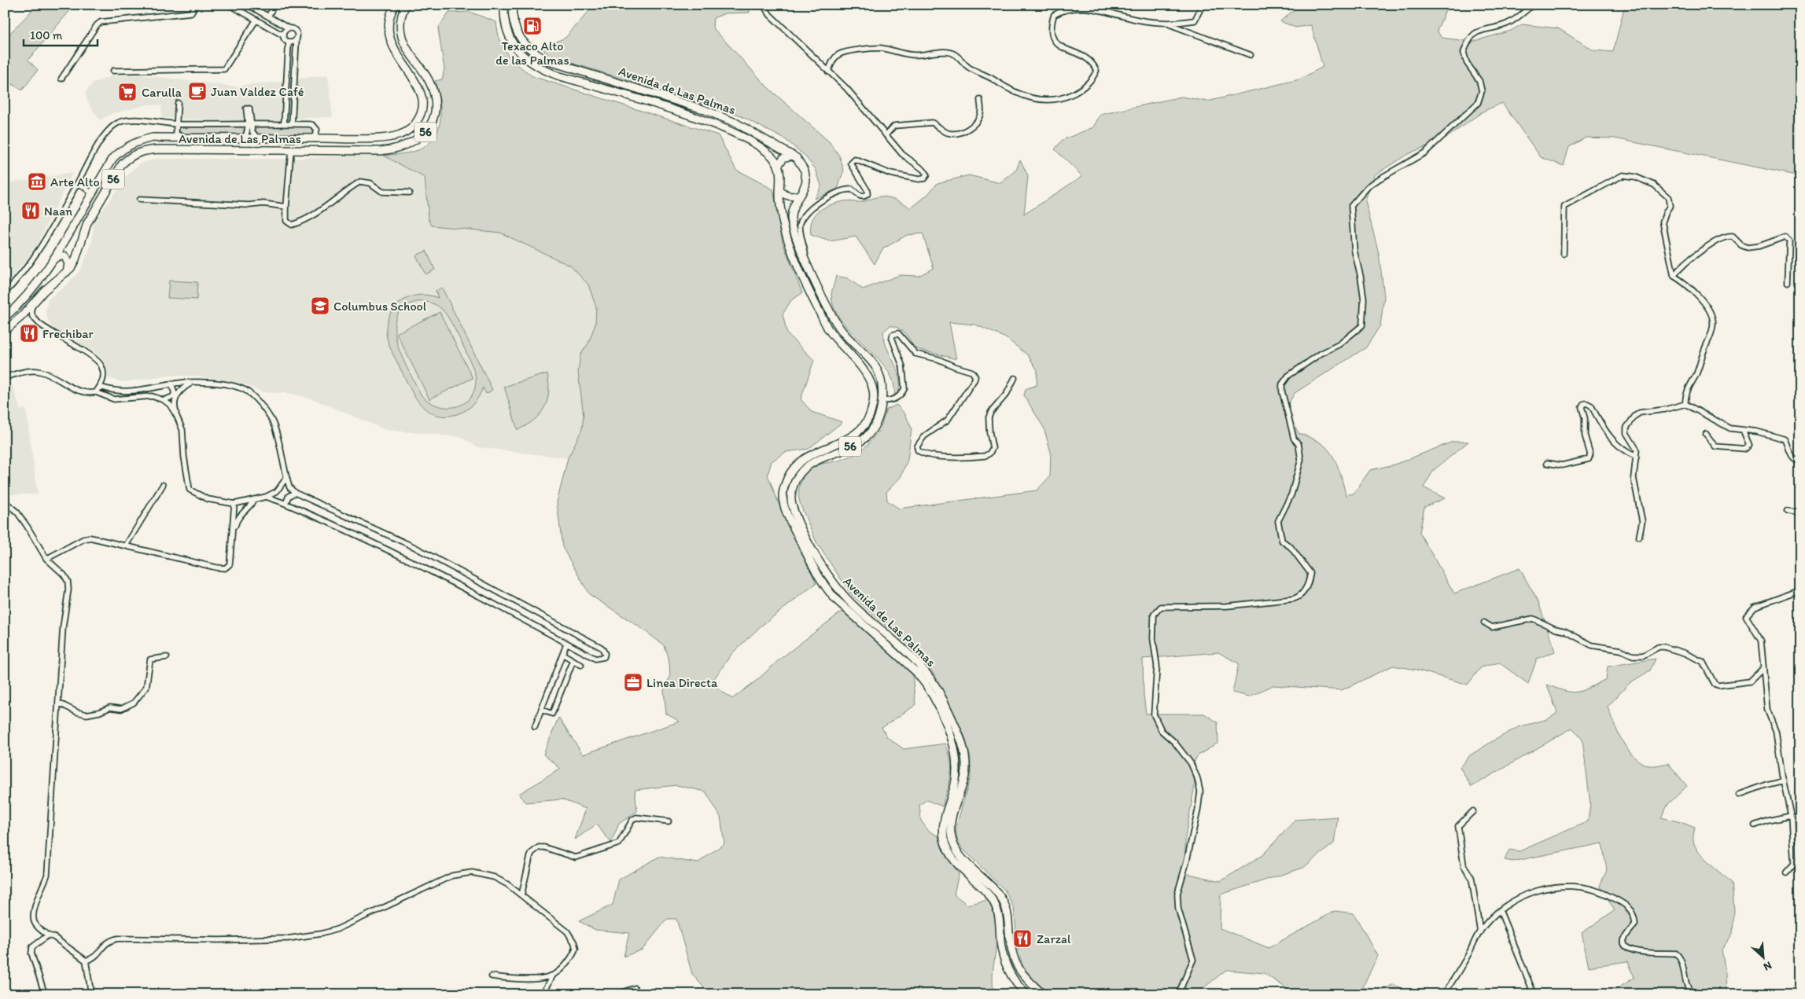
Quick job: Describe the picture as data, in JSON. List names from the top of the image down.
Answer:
{
  "streets": {
    "main road": ["Avenida de Las Palmas", "56"]
  },
  "places": {
    "fuel station": ["Texaco Alto de las Palmas"],
    "cafe": ["Juan Valdez Café"],
    "supermarket": ["Carulla"],
    "museum": ["Arte Alto"],
    "restaurant": ["Naan", "Frechibar", "Zarzal"],
    "school or university": ["Columbus School"],
    "office": ["Linea Directa"]
  },
  "scale_bar": "100 m",
  "north": "bottom right"
}
